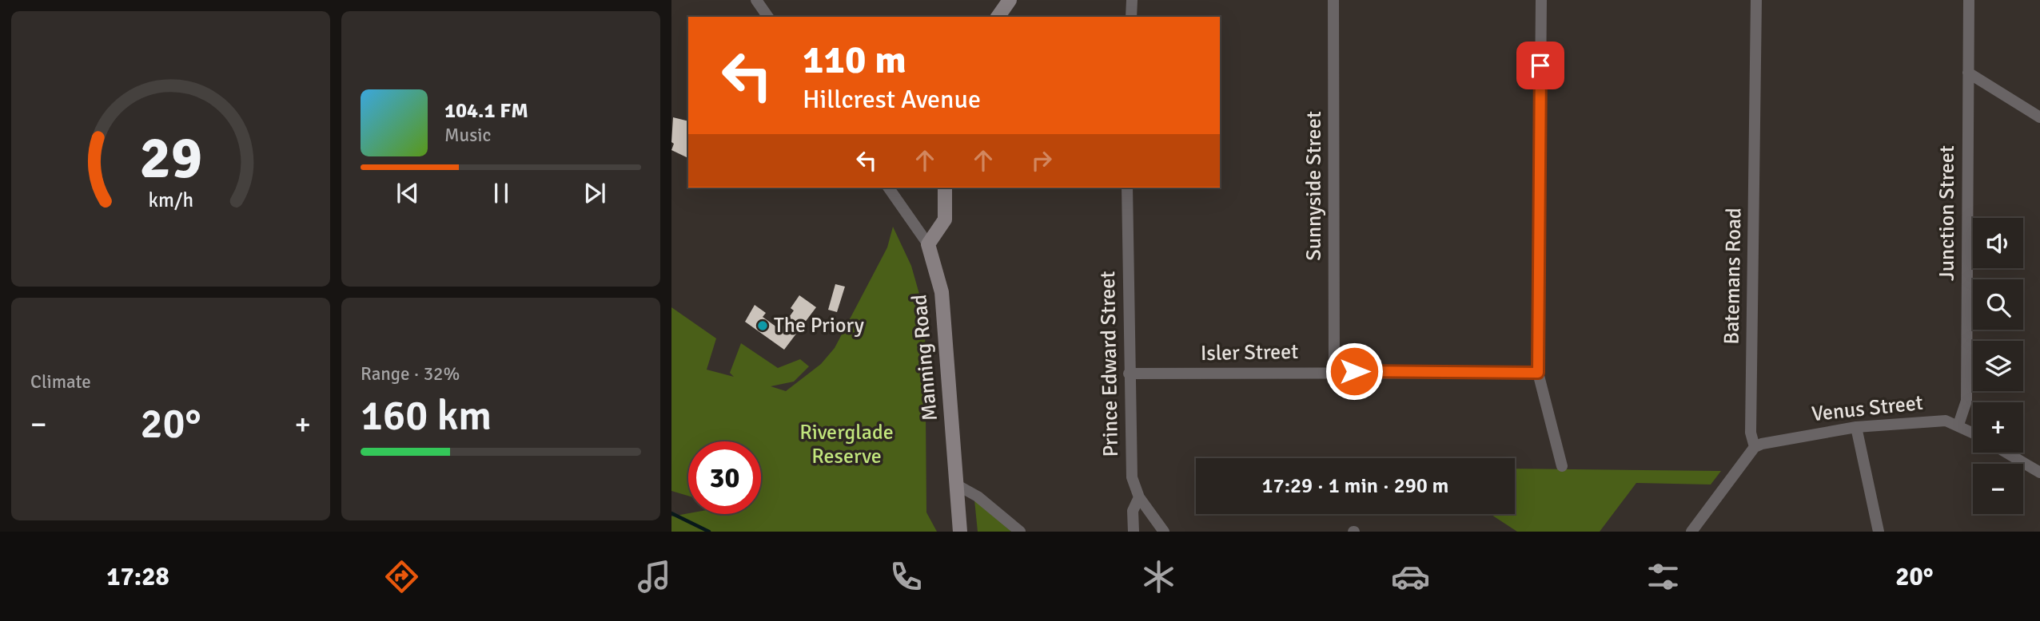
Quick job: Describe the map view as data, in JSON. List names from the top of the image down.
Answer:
{
  "streets": {
    "street": [
      "Sunnyside Street",
      "Junction Street",
      "Batemans Road",
      "Isler Street",
      "Manning Road",
      "Prince Edward Street",
      "Venus Street"
    ]
  },
  "crossings": [
    ["Sunnyside Street", "Isler Street"],
    ["Junction Street", "Venus Street"],
    ["Batemans Road", "Venus Street"],
    ["Isler Street", "Prince Edward Street"]
  ],
  "parks": ["Riverglade Reserve"],
  "places": ["The Priory"],
  "page": {
    "turn": ["110 m", "Hillcrest Avenue"],
    "song": ["104.1 FM", "Music"],
    "map_buttons": ["+", "−"],
    "tile": [
      "Climate",
      ["Range · 32%", "160 km"]
    ],
    "heat": ["−", "20°", "+"],
    "limit": "30",
    "trip": "17:29 · 1 min · 290 m",
    "tabs": ["17:28", "20°"],
    "gauge": ["29", "km/h"]
  }
}
